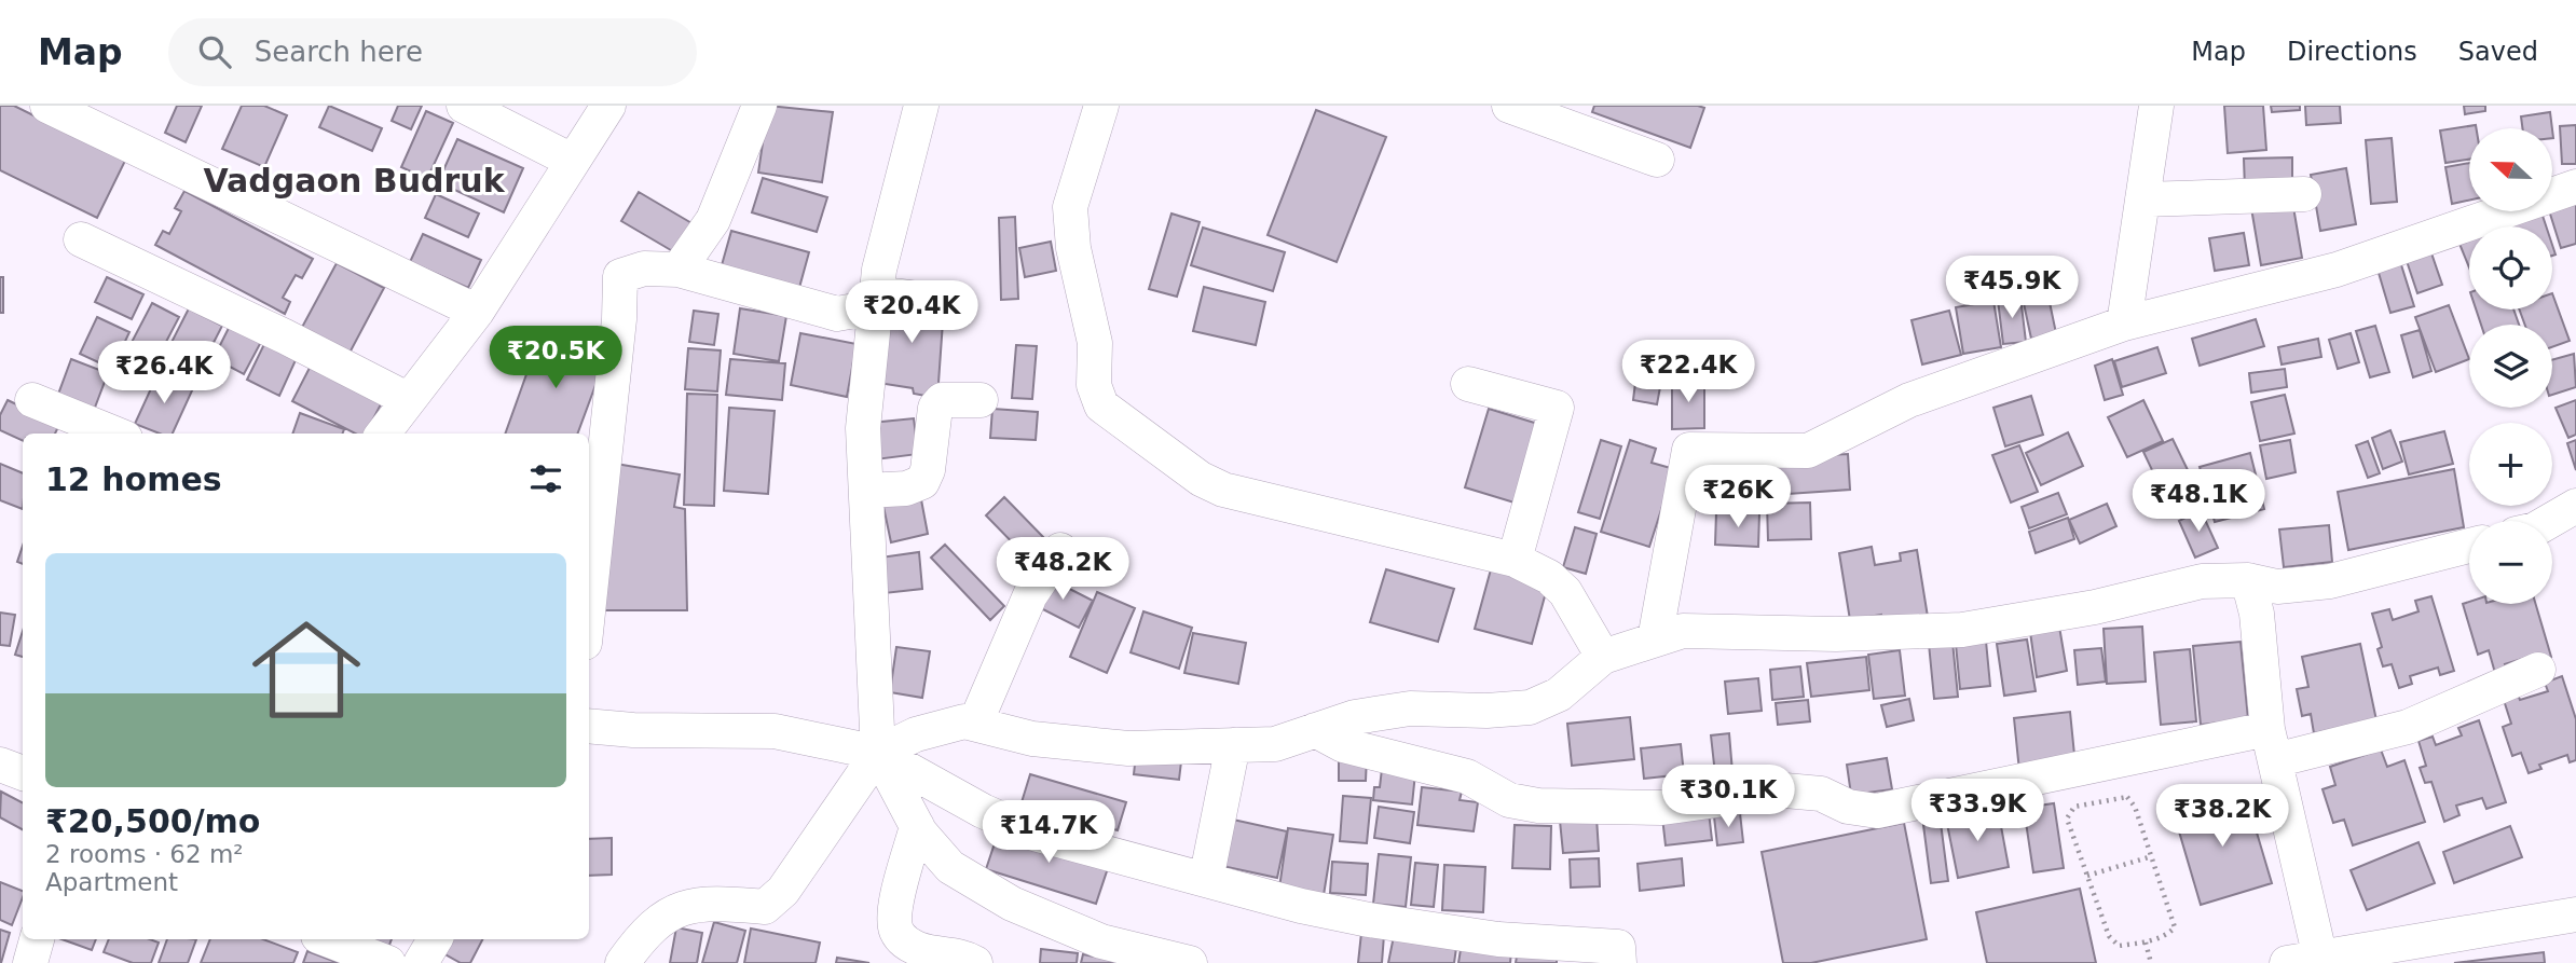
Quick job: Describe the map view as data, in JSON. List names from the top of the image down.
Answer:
{
  "districts": ["Vadgaon Budruk"],
  "north": "left",
  "page": {
    "header": "Map",
    "search": "Search here",
    "nav": ["Map", "Directions", "Saved"],
    "map_buttons": ["+", "−"],
    "price": [
      "₹45.9K",
      "₹20.4K",
      "₹20.5K",
      "₹22.4K",
      "₹26.4K",
      "₹26K",
      "₹48.1K",
      "₹48.2K",
      "₹30.1K",
      "₹33.9K",
      "₹38.2K",
      "₹14.7K"
    ],
    "heading": "12 homes",
    "list": [
      {
        "name": "₹20,500/mo",
        "note": "2 rooms · 62 m² · Apartment"
      }
    ]
  }
}
